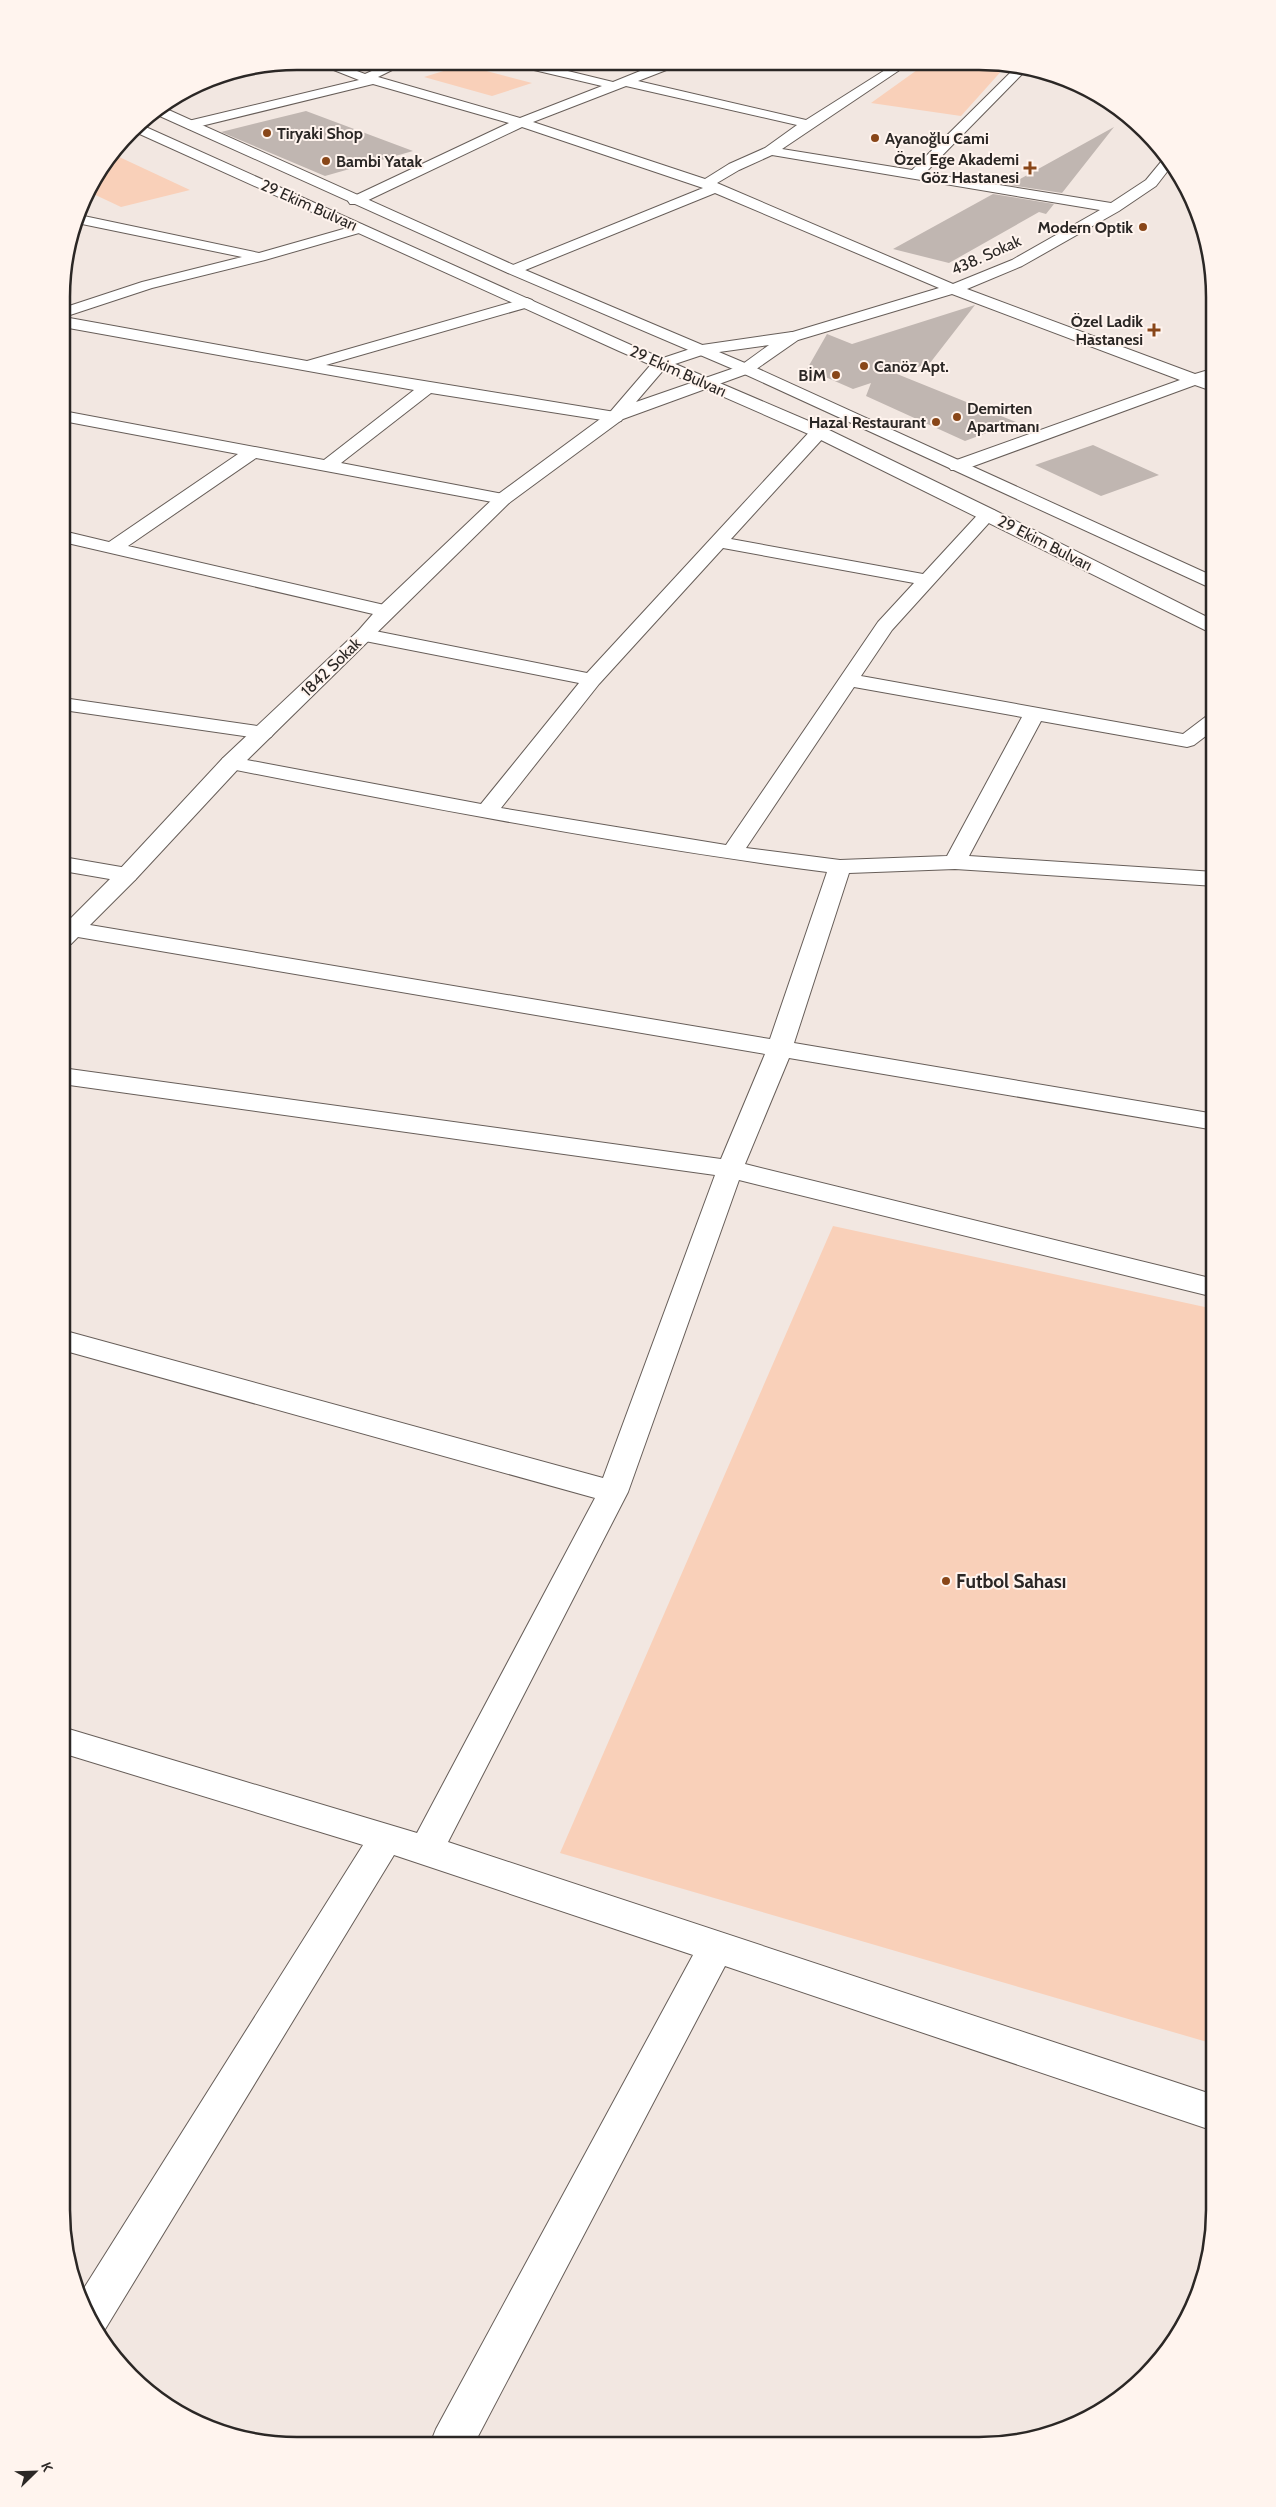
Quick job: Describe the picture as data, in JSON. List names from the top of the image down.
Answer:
{
  "streets": {
    "street": ["29 Ekim Bulvarı", "438. Sokak", "1842 Sokak"]
  },
  "places": {
    "other": [
      "Tiryaki Shop",
      "Ayanoğlu Cami",
      "Bambi Yatak",
      "Modern Optik",
      "Canöz Apt.",
      "BİM",
      "Demirten Apartmanı",
      "Hazal Restaurant",
      "Futbol Sahası"
    ],
    "health": ["Özel Ege Akademi Göz Hastanesi", "Özel Ladik Hastanesi"]
  },
  "north": "top right"
}
